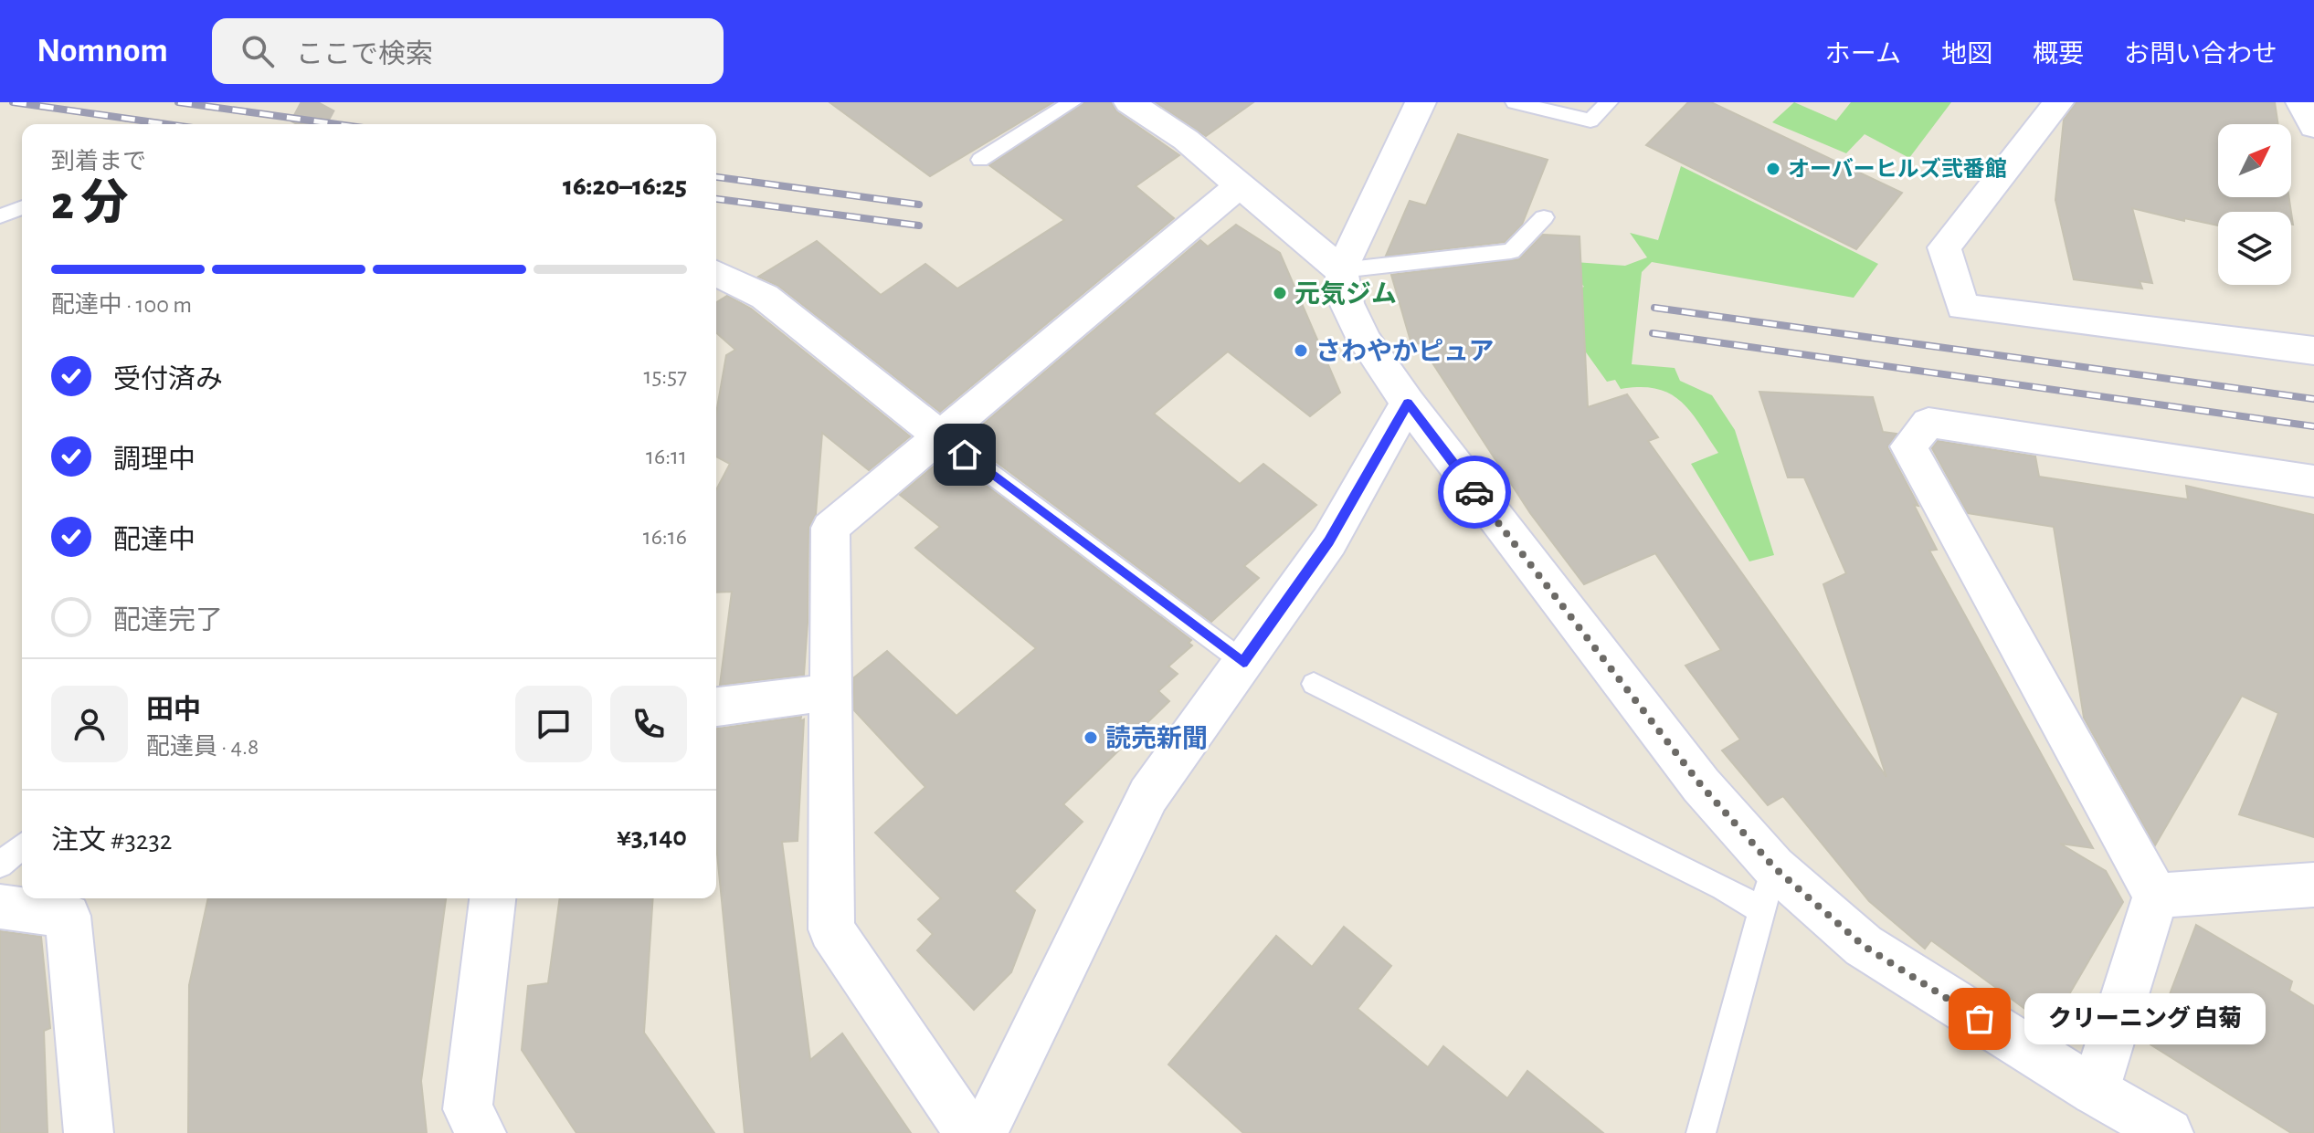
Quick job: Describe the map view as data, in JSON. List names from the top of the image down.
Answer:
{
  "places": [
    "オーバーヒルズ弐番館",
    "元気ジム",
    "さわやかピュア",
    "読売新聞",
    "クリーニング 白菊"
  ],
  "north": "top right",
  "page": {
    "header": "Nomnom",
    "search": "ここで検索",
    "nav": [
      "ホーム",
      "地図",
      "概要",
      "お問い合わせ"
    ],
    "heading": ["2 分", "到着まで", "16:20–16:25"],
    "panel": [
      "田中",
      "配達員 · 4.8",
      "注文 #3232",
      "¥3,140"
    ],
    "bar": "配達中 · 100 m",
    "list": [
      ["受付済み", "15:57"],
      ["調理中", "16:11"],
      ["配達中", "16:16"],
      "配達完了"
    ],
    "bubble": "クリーニング 白菊"
  }
}
